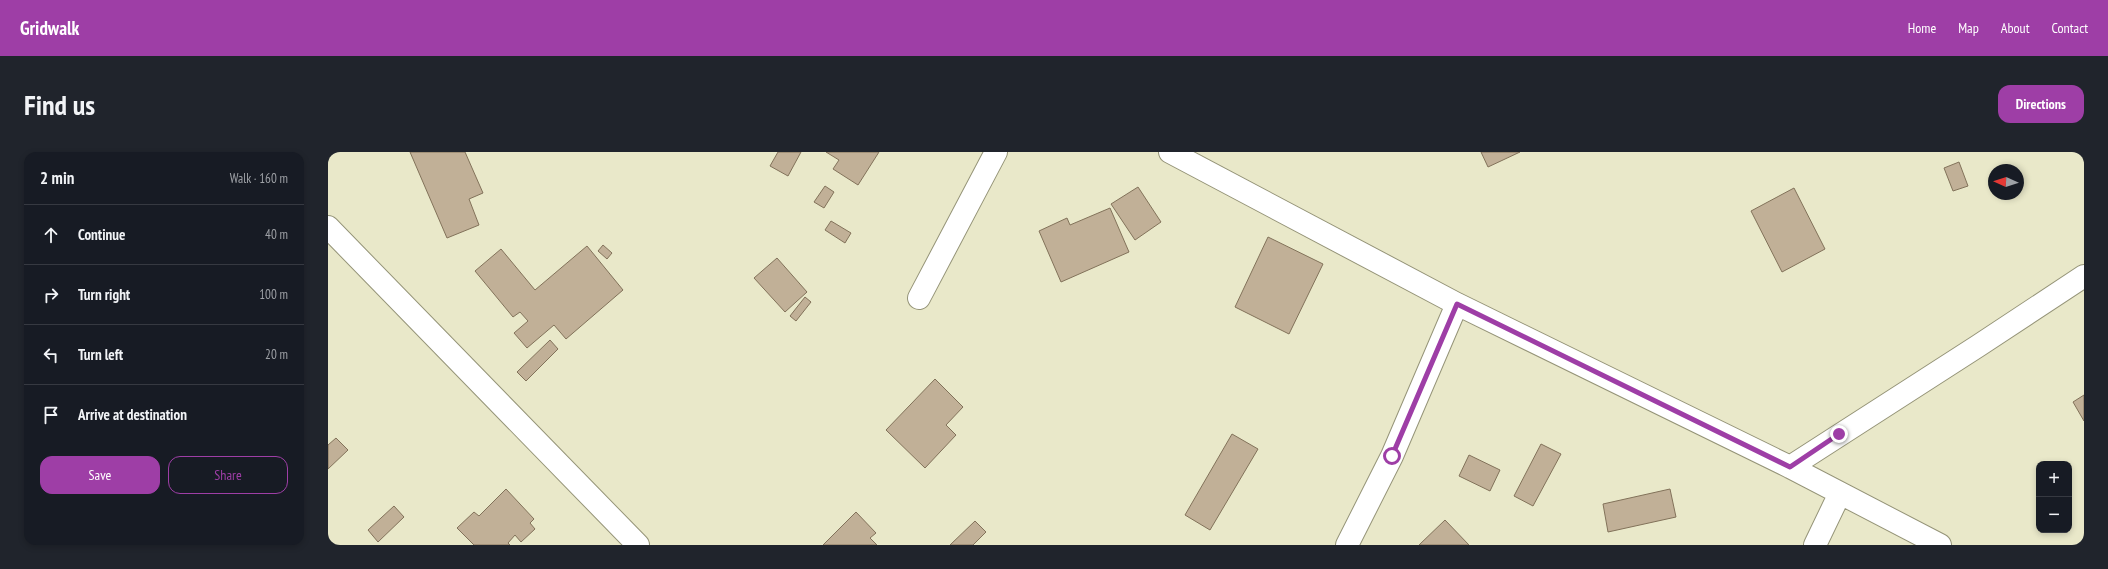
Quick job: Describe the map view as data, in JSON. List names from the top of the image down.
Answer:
{
  "north": "left",
  "page": {
    "header": "Gridwalk",
    "nav": [
      "Home",
      "Map",
      "About",
      "Contact"
    ],
    "buttons": [
      "Directions",
      ["Save", "Share"]
    ],
    "title": "Find us",
    "heading": ["2 min", "Walk · 160 m"],
    "list": [
      ["Continue", "40 m"],
      ["Turn right", "100 m"],
      ["Turn left", "20 m"],
      "Arrive at destination"
    ],
    "map_buttons": ["+", "−"]
  }
}
